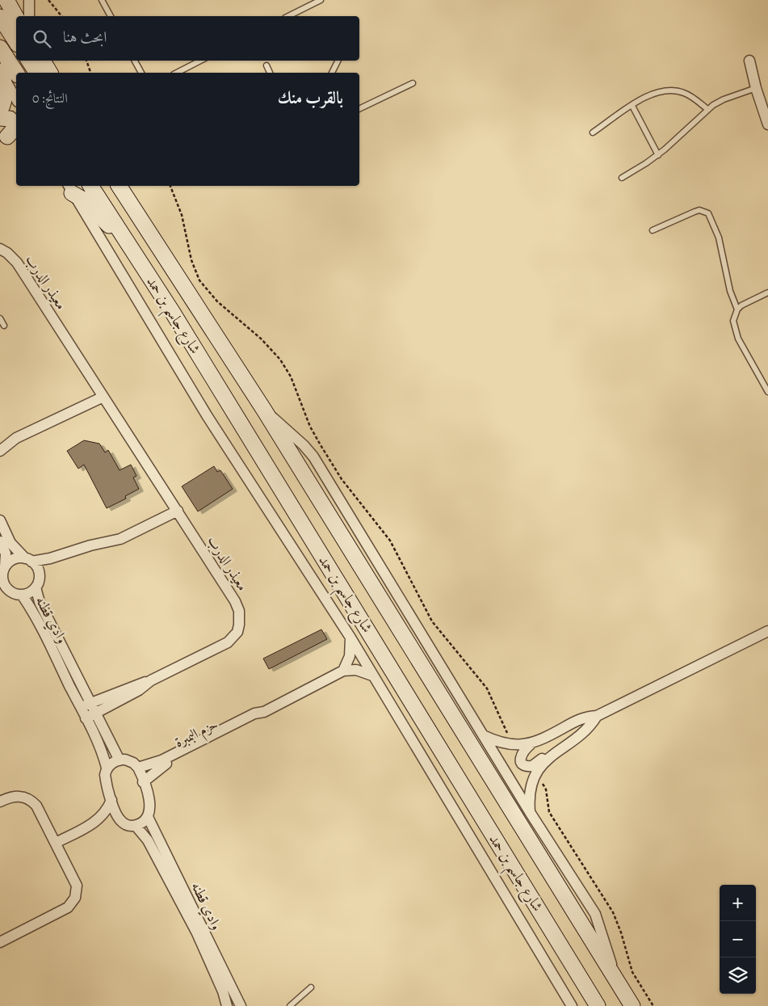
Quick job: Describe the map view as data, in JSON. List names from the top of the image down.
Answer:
{
  "streets": {
    "main road": ["شارع جاسم بن حمد"],
    "street": ["معيذر الدرب", "وادي قطنه", "حزم البمبرة"]
  },
  "crossings": [
    ["معيذر الدرب", "وادي قطنه"]
  ],
  "page": {
    "search": "ابحث هنا",
    "heading": ["بالقرب منك", "النتائج: 0"],
    "map_buttons": ["+", "−"]
  }
}
